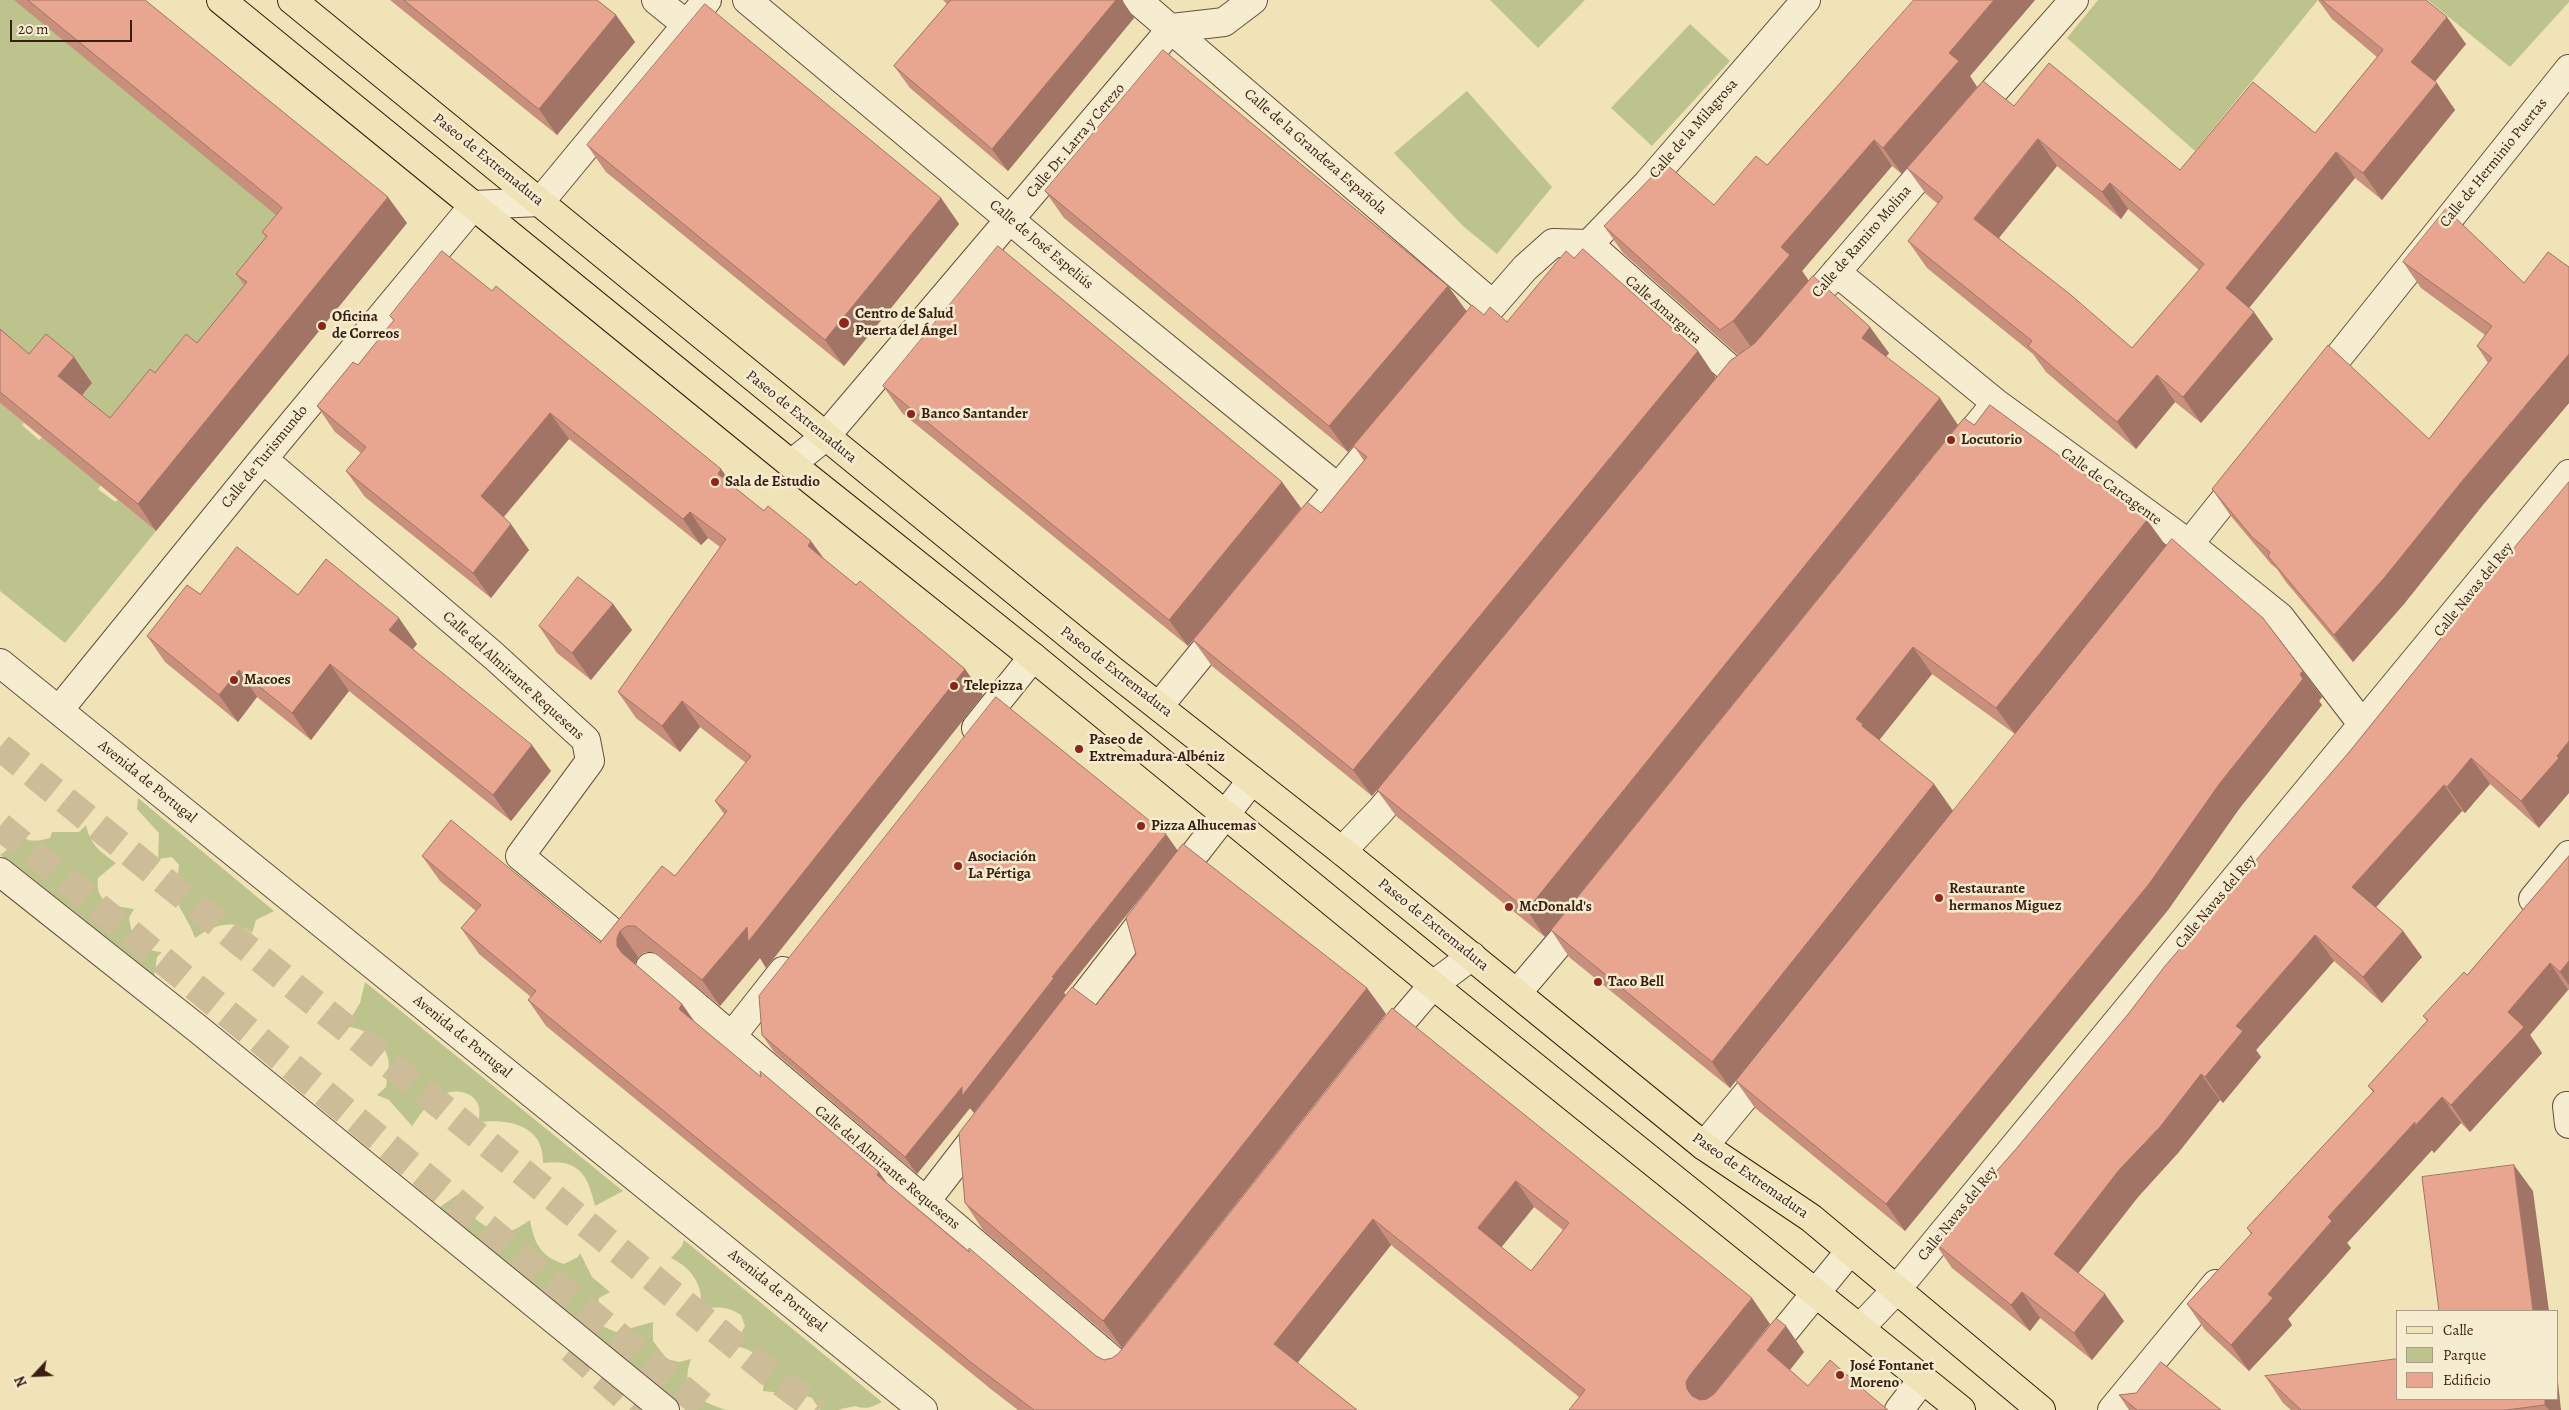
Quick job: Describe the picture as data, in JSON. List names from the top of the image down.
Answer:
{
  "streets": {
    "main road": ["Paseo de Extremadura"],
    "street": [
      "Calle de la Milagrosa",
      "Calle Dr. Larra y Cerezo",
      "Calle de la Grandeza Española",
      "Calle de Herminio Puertas",
      "Calle de Ramiro Molina",
      "Calle de José Espeliús",
      "Calle Amargura",
      "Calle de Turismundo",
      "Calle de Carcagente",
      "Calle Navas del Rey",
      "Calle del Almirante Requesens",
      "Avenida de Portugal"
    ]
  },
  "crossings": [
    ["Calle de la Milagrosa", "Calle Amargura"],
    ["Calle Dr. Larra y Cerezo", "Calle de la Grandeza Española"],
    ["Calle Dr. Larra y Cerezo", "Paseo de Extremadura"],
    ["Calle Dr. Larra y Cerezo", "Calle de José Espeliús"],
    ["Paseo de Extremadura", "Calle Navas del Rey"],
    ["Calle de Ramiro Molina", "Calle de Carcagente"],
    ["Calle de Turismundo", "Calle del Almirante Requesens"],
    ["Calle de Turismundo", "Avenida de Portugal"],
    ["Calle de Carcagente", "Calle Navas del Rey"]
  ],
  "places": [
    "Centro de Salud Puerta del Ángel",
    "Oficina de Correos",
    "Banco Santander",
    "Locutorio",
    "Sala de Estudio",
    "Macoes",
    "Telepizza",
    "Paseo de Extremadura-Albéniz",
    "Pizza Alhucemas",
    "Asociación La Pértiga",
    "Restaurante hermanos Miguez",
    "McDonald's",
    "Taco Bell",
    "José Fontanet Moreno"
  ],
  "legend": ["Calle", "Parque", "Edificio"],
  "scale_bar": "20 m",
  "north": "bottom left"
}
